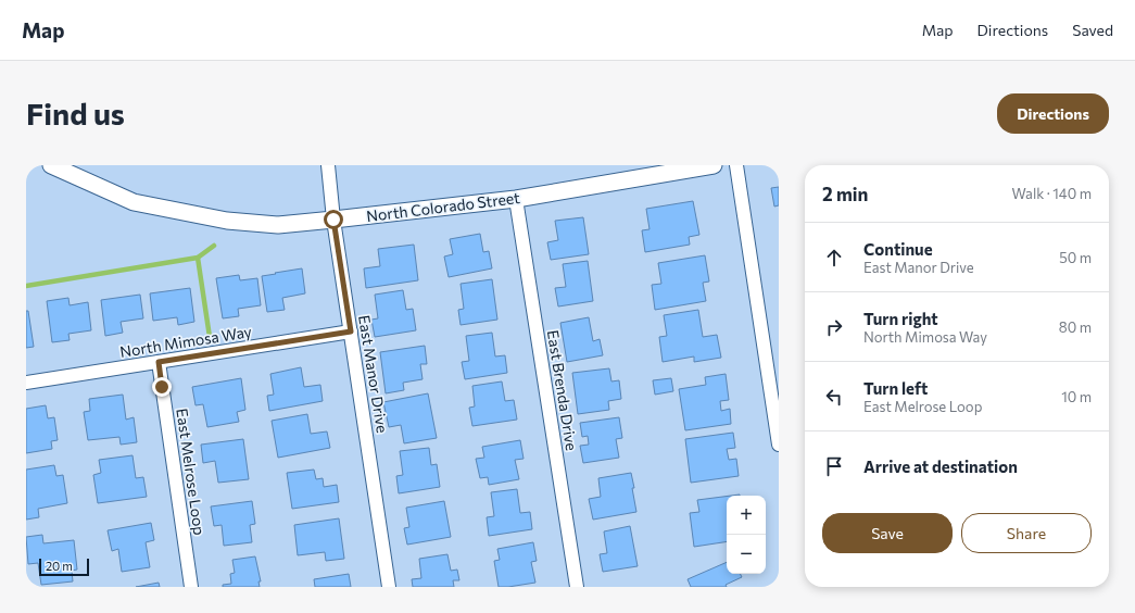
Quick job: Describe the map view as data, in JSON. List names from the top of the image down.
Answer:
{
  "streets": {
    "street": [
      "North Colorado Street",
      "North Mimosa Way",
      "East Manor Drive",
      "East Brenda Drive",
      "East Melrose Loop"
    ]
  },
  "crossings": [
    ["North Colorado Street", "East Manor Drive"],
    ["North Colorado Street", "East Brenda Drive"],
    ["North Mimosa Way", "East Manor Drive"],
    ["North Mimosa Way", "East Melrose Loop"]
  ],
  "scale_bar": "20 m",
  "page": {
    "header": "Map",
    "nav": ["Map", "Directions", "Saved"],
    "buttons": [
      "Directions",
      ["Save", "Share"]
    ],
    "title": "Find us",
    "heading": ["2 min", "Walk · 140 m"],
    "list": [
      ["Continue", "East Manor Drive", "50 m"],
      ["Turn right", "North Mimosa Way", "80 m"],
      ["Turn left", "East Melrose Loop", "10 m"],
      "Arrive at destination"
    ],
    "map_buttons": ["+", "−"],
    "scale": "20 m"
  }
}
